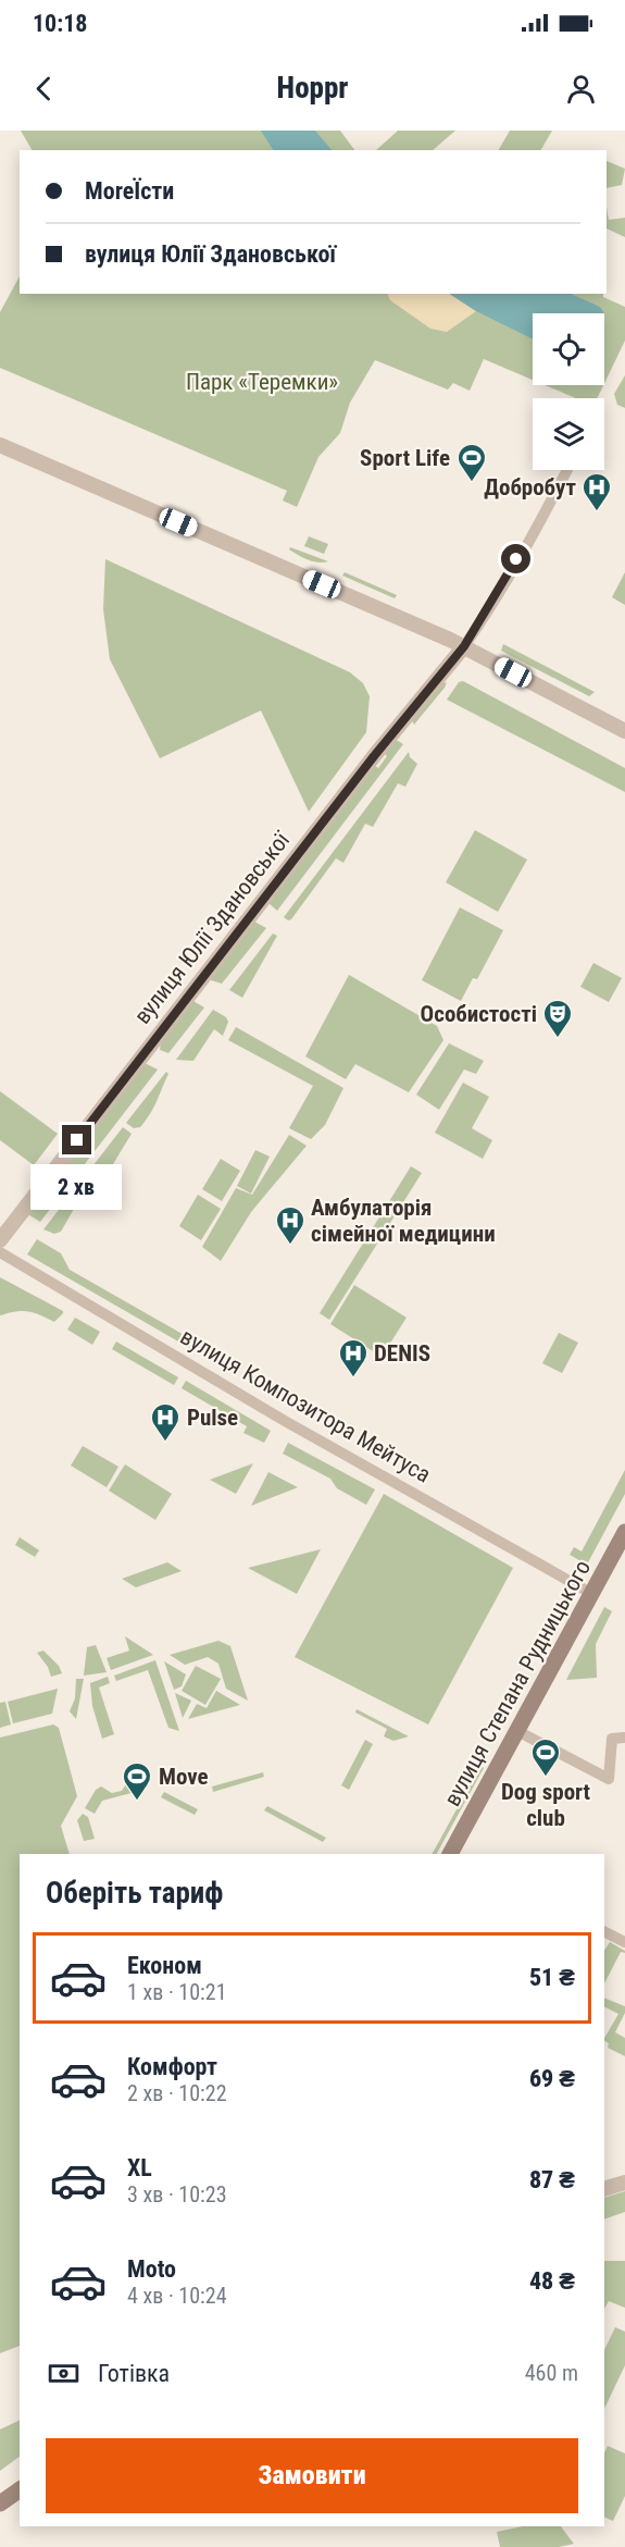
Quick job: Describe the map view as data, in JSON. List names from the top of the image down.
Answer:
{
  "streets": {
    "main road": ["вулиця Степана Рудницького"],
    "street": ["вулиця Юлії Здановської", "вулиця Композитора Мейтуса"]
  },
  "crossings": [
    ["вулиця Композитора Мейтуса", "вулиця Степана Рудницького"]
  ],
  "parks": ["Парк «Теремки»"],
  "places": {
    "sports": ["Sport Life", "Dog sport club", "Move"],
    "hospital": [
      "Добробут",
      "Амбулаторія сімейної медицини",
      "DENIS",
      "Pulse"
    ],
    "theatre": ["Особистості"]
  },
  "page": {
    "status": "10:18",
    "header": "Hoppr",
    "banner": ["MoreЇсти", "вулиця Юлії Здановської"],
    "bubble": "2 хв",
    "heading": "Оберіть тариф",
    "list": [
      {
        "name": "Економ",
        "note": "1 хв · 10:21",
        "value": "51 ₴"
      },
      {
        "name": "Комфорт",
        "note": "2 хв · 10:22",
        "value": "69 ₴"
      },
      {
        "name": "XL",
        "note": "3 хв · 10:23",
        "value": "87 ₴"
      },
      {
        "name": "Moto",
        "note": "4 хв · 10:24",
        "value": "48 ₴"
      }
    ],
    "pay": ["Готівка", "460 m"],
    "buttons": "Замовити"
  }
}
